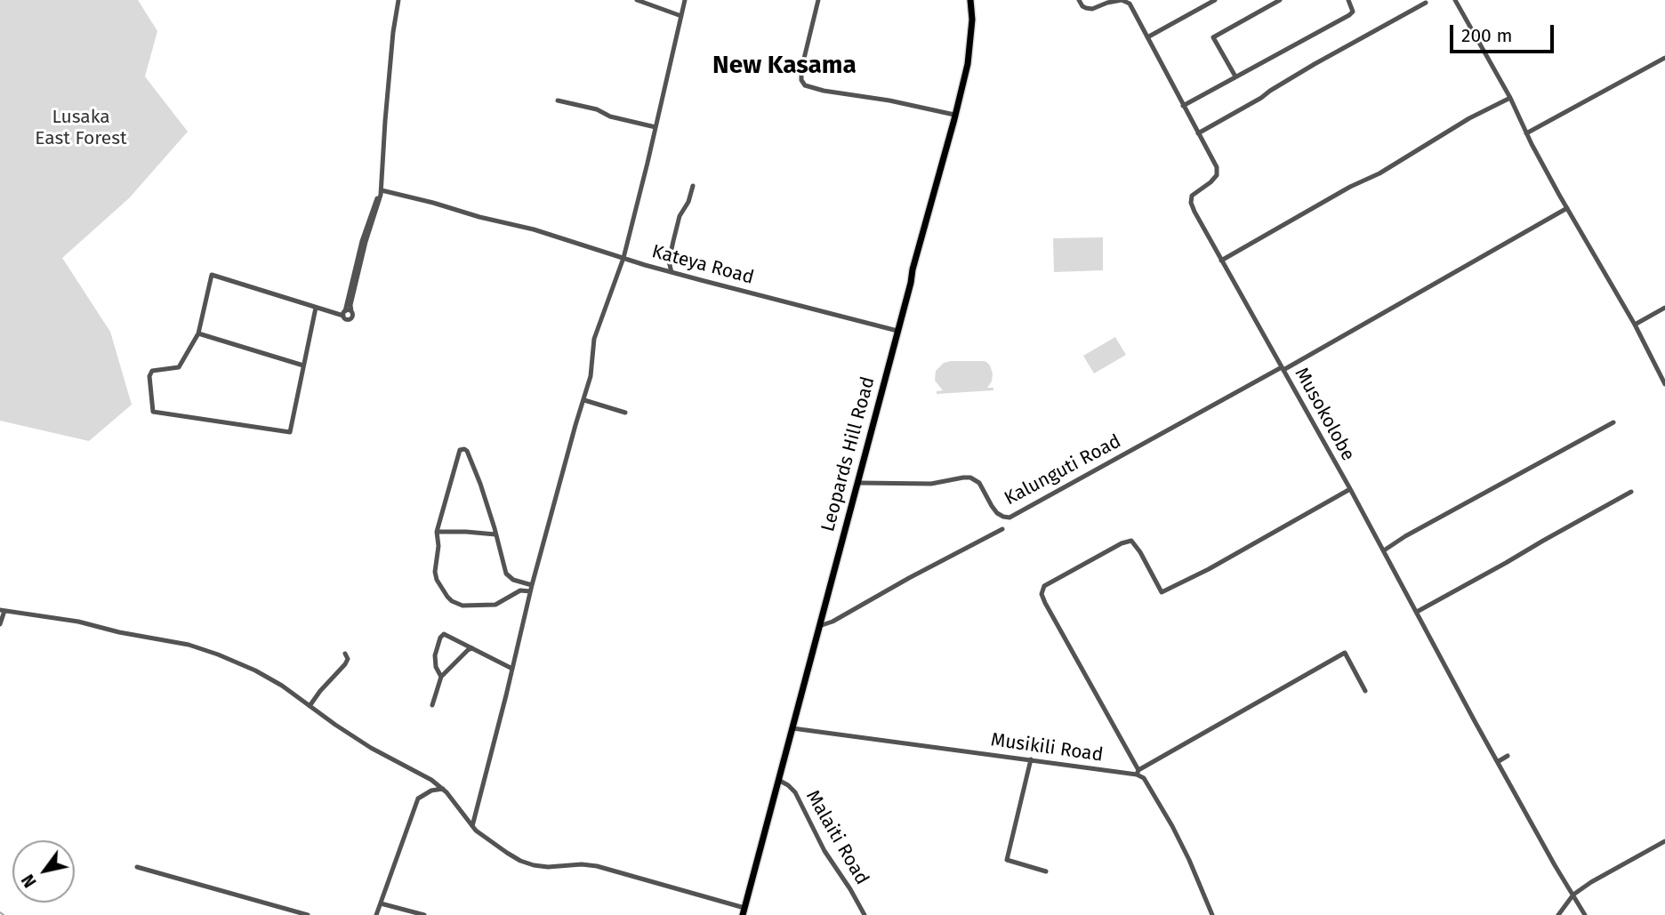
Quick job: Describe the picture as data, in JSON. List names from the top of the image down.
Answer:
{
  "streets": {
    "main road": ["Leopards Hill Road"],
    "street": [
      "Kateya Road",
      "Musokolobe",
      "Kalunguti Road",
      "Musikili Road",
      "Malaiti Road"
    ]
  },
  "crossings": [
    ["Kateya Road", "Leopards Hill Road"],
    ["Musokolobe", "Kalunguti Road"],
    ["Leopards Hill Road", "Kalunguti Road"],
    ["Leopards Hill Road", "Musikili Road"],
    ["Leopards Hill Road", "Malaiti Road"]
  ],
  "districts": ["New Kasama"],
  "parks": ["Lusaka East Forest"],
  "scale_bar": "200 m",
  "north": "bottom left"
}
